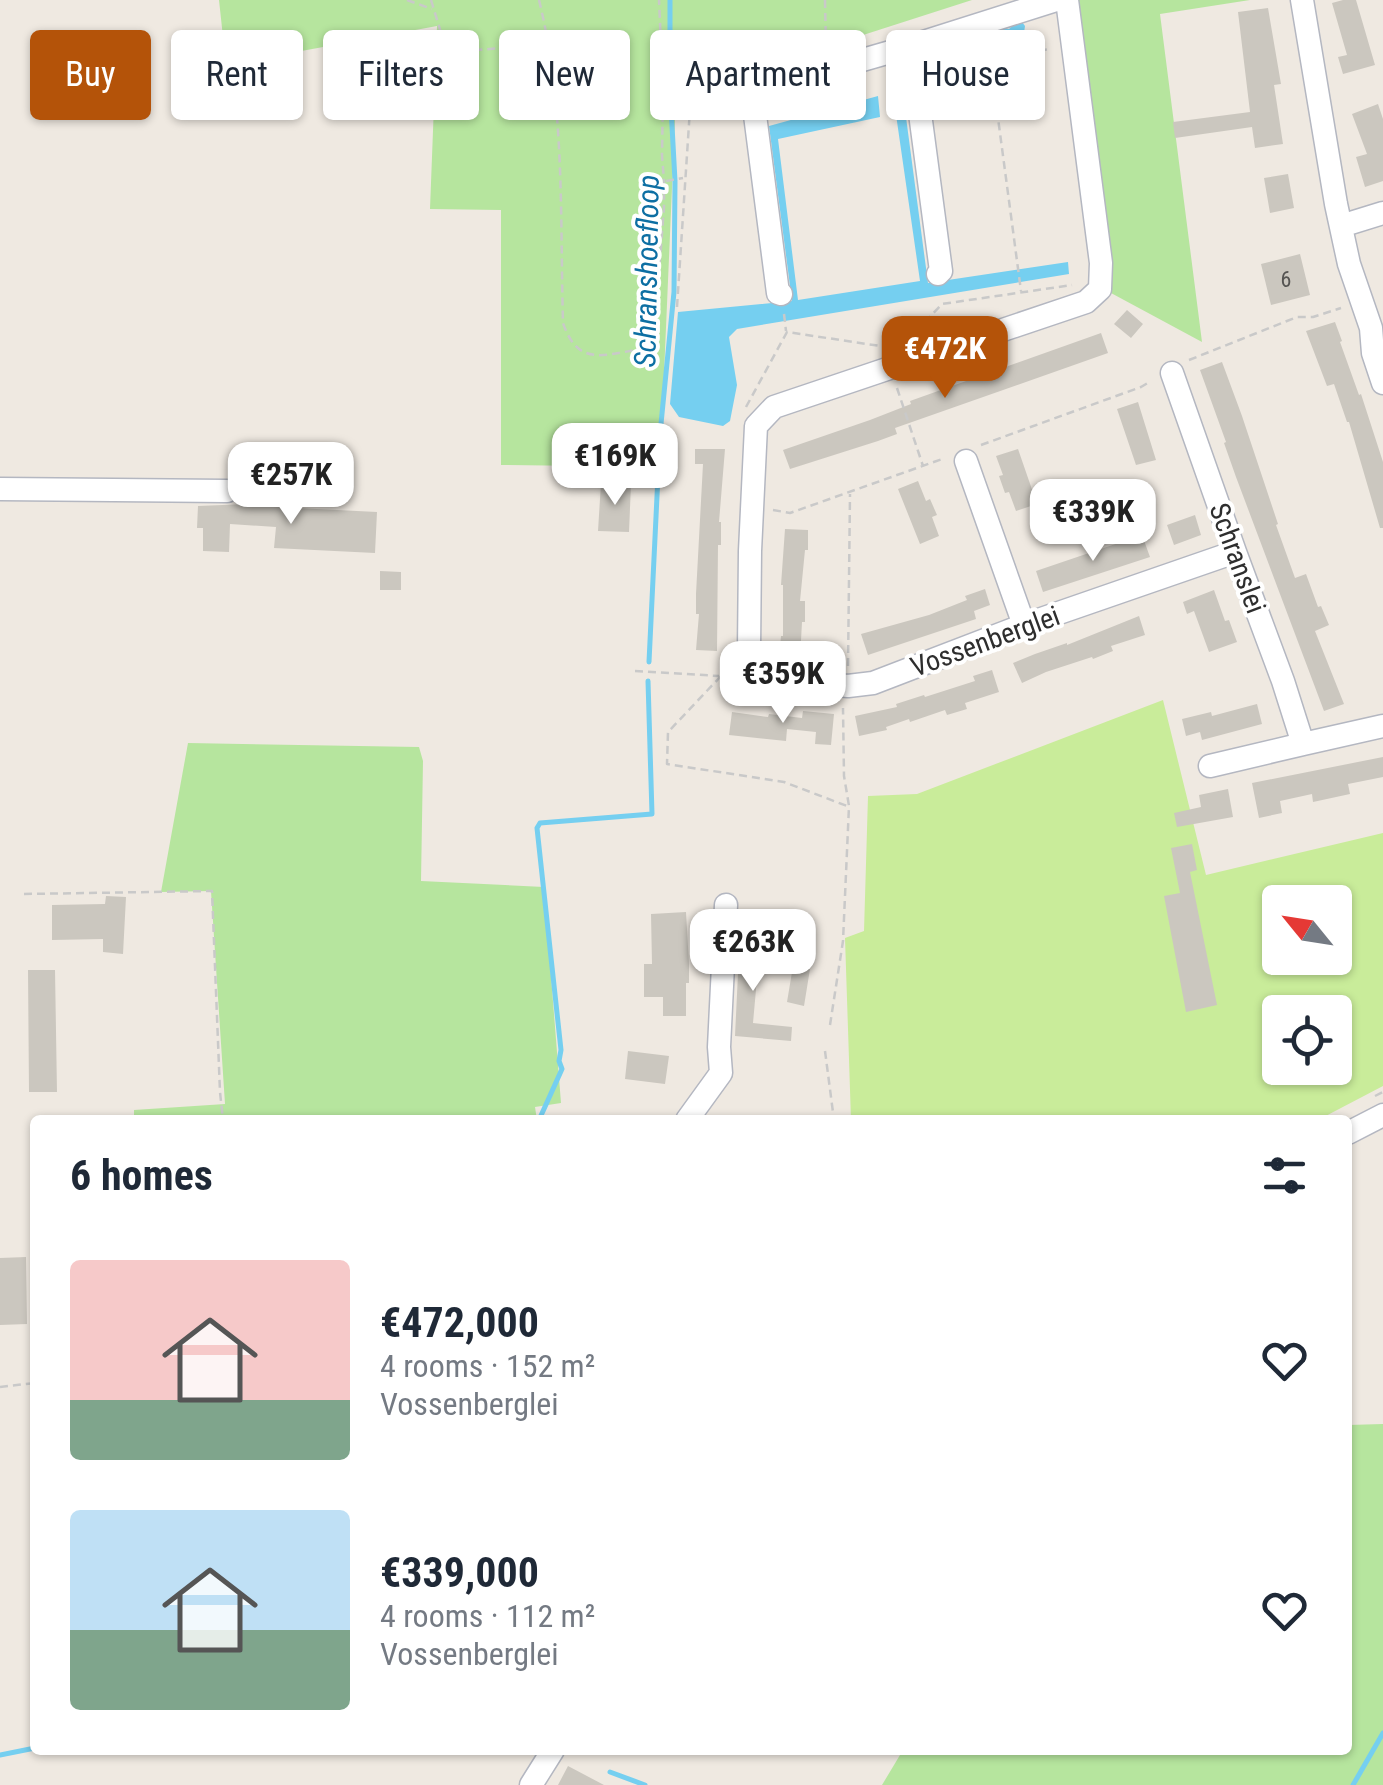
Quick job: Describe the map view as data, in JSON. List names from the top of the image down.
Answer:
{
  "streets": {
    "street": ["Schranslei", "Vossenberglei"]
  },
  "crossings": [
    ["Schranslei", "Vossenberglei"]
  ],
  "water": ["Schranshoefloop"],
  "house_numbers": ["6"],
  "north": "top left",
  "page": {
    "chip": [
      "Buy",
      "Rent",
      "Filters",
      "New",
      "Apartment",
      "House"
    ],
    "price": [
      "€472K",
      "€169K",
      "€257K",
      "€339K",
      "€359K",
      "€263K"
    ],
    "heading": "6 homes",
    "list": [
      {
        "name": "€472,000",
        "note": "4 rooms · 152 m² · Vossenberglei"
      },
      {
        "name": "€339,000",
        "note": "4 rooms · 112 m² · Vossenberglei"
      }
    ]
  }
}
